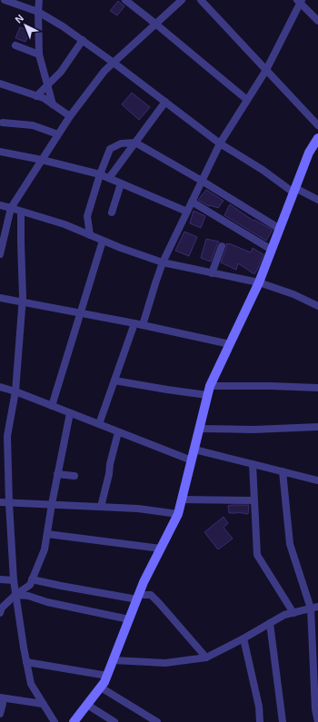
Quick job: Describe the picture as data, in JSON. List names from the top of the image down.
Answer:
{
  "north": "top left"
}
